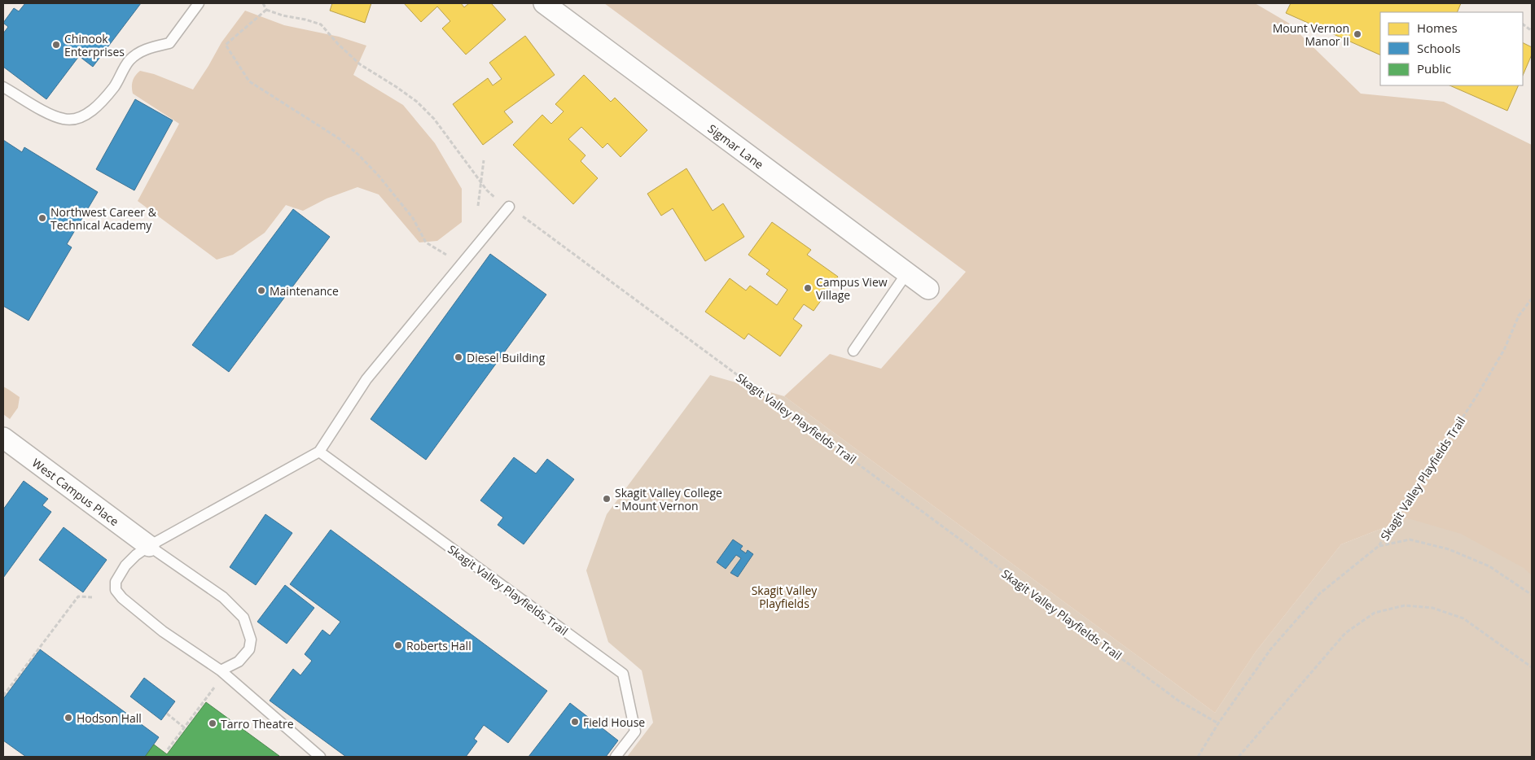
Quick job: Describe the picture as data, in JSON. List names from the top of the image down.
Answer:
{
  "streets": {
    "street": ["Sigmar Lane", "West Campus Place"],
    "lane": ["Skagit Valley Playfields Trail"]
  },
  "parks": ["Skagit Valley Playfields"],
  "places": [
    "Mount Vernon Manor II",
    "Chinook Enterprises",
    "Northwest Career & Technical Academy",
    "Campus View Village",
    "Maintenance",
    "Diesel Building",
    "Skagit Valley College - Mount Vernon",
    "Roberts Hall",
    "Hodson Hall",
    "Field House",
    "Tarro Theatre"
  ],
  "legend": ["Homes", "Schools", "Public"]
}
